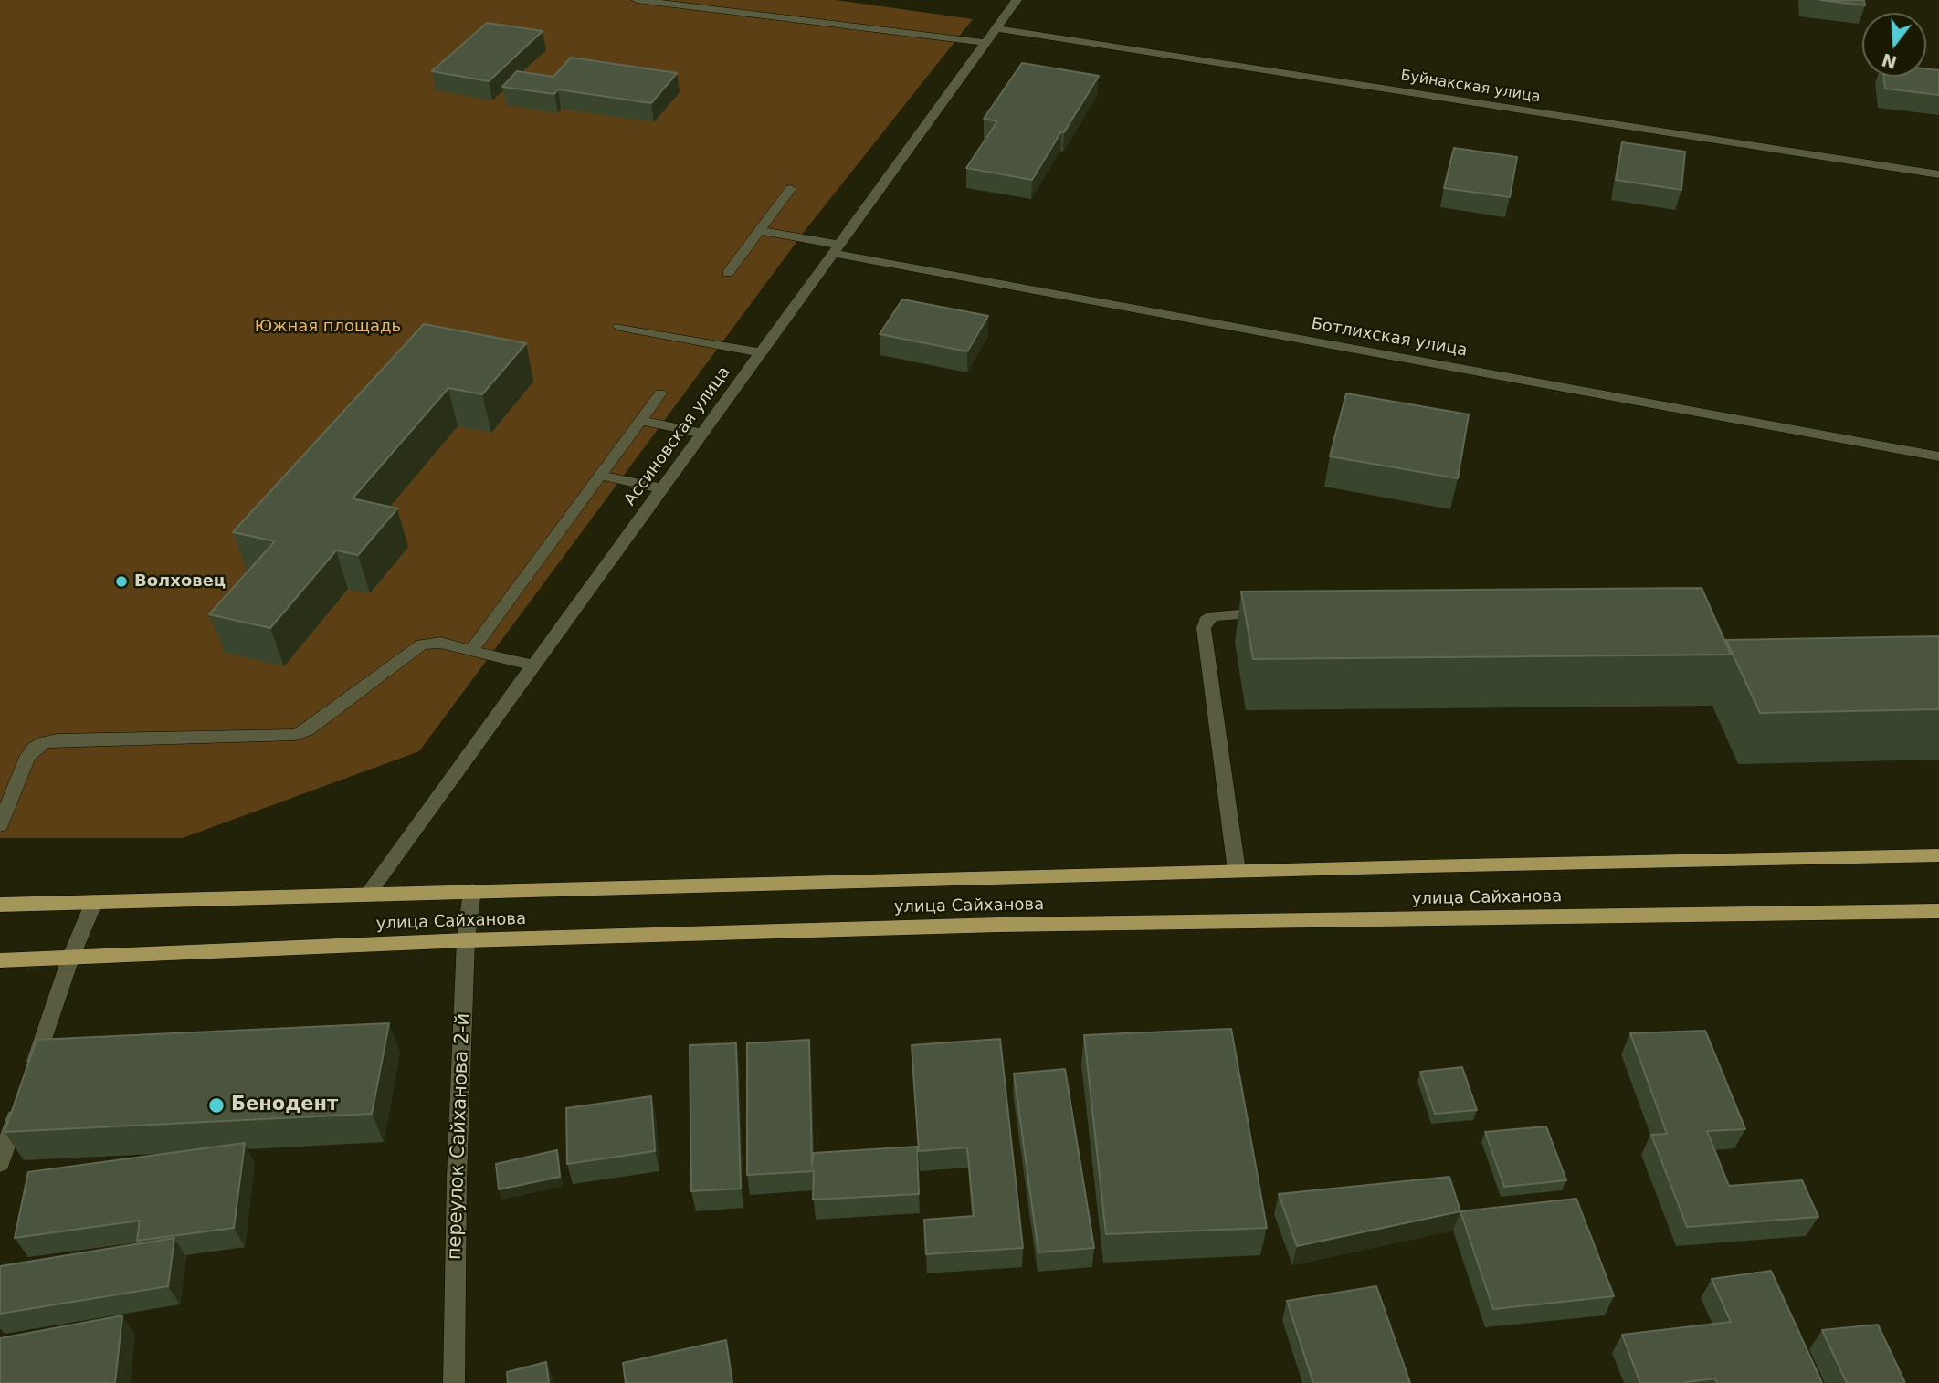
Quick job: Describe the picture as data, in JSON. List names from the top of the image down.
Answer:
{
  "streets": {
    "main road": ["улица Сайханова"],
    "street": [
      "Буйнакская улица",
      "Ботлихская улица",
      "Ассиновская улица",
      "переулок Сайханова 2-й"
    ]
  },
  "crossings": [
    ["Буйнакская улица", "Ассиновская улица"],
    ["Ботлихская улица", "Ассиновская улица"],
    ["Ассиновская улица", "улица Сайханова"],
    ["улица Сайханова", "переулок Сайханова 2-й"]
  ],
  "parks": ["Южная площадь"],
  "places": ["Волховец", "Бенодент"],
  "north": "bottom"
}
